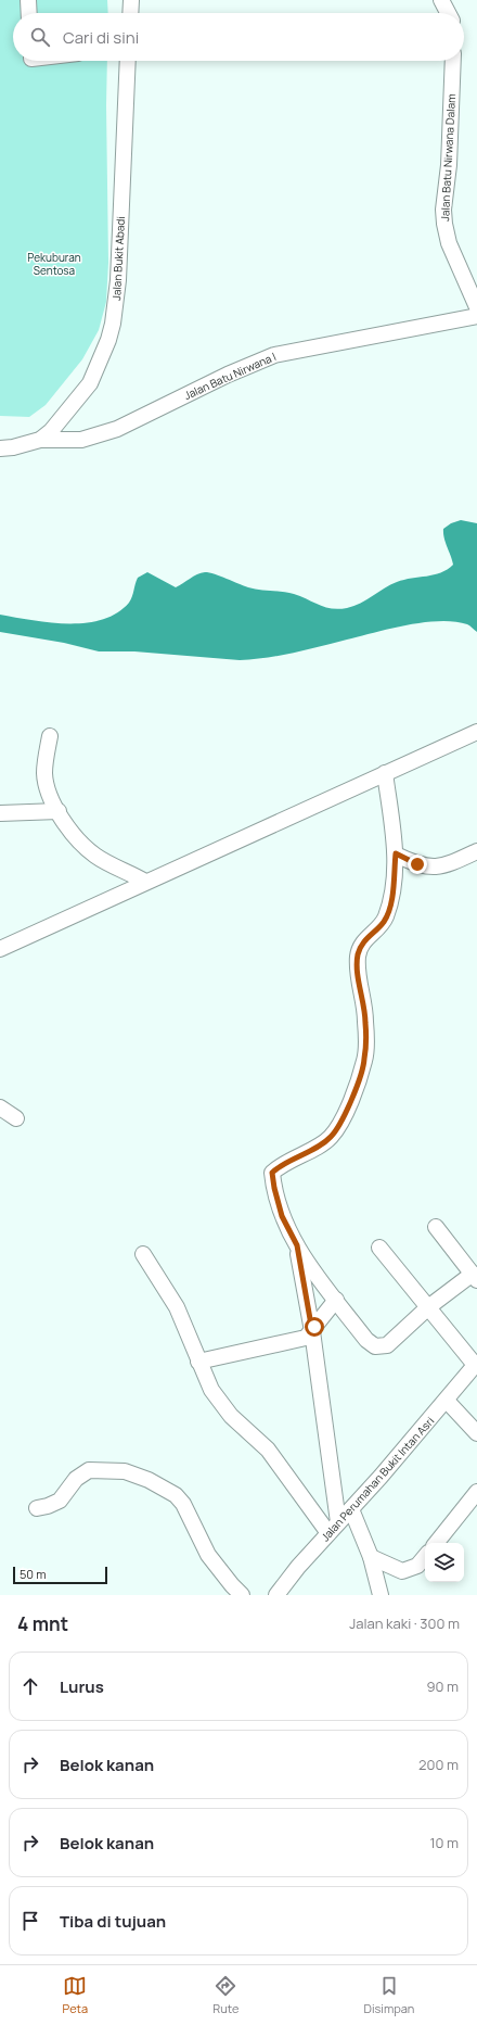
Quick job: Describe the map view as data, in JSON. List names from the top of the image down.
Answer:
{
  "streets": {
    "street": [
      "Jalan Batu Nirwana Dalam",
      "Jalan Bukit Abadi",
      "Jalan Batu Nirwana I",
      "Jalan Perumahan Bukit Intan Asri"
    ]
  },
  "crossings": [
    ["Jalan Bukit Abadi", "Jalan Batu Nirwana I"]
  ],
  "parks": ["Pekuburan Sentosa"],
  "scale_bar": "50 m",
  "page": {
    "search": "Cari di sini",
    "scale": "50 m",
    "heading": ["4 mnt", "Jalan kaki · 300 m"],
    "list": [
      ["Lurus", "90 m"],
      ["Belok kanan", "200 m"],
      ["Belok kanan", "10 m"],
      "Tiba di tujuan"
    ],
    "nav": ["Peta", "Rute", "Disimpan"]
  }
}
